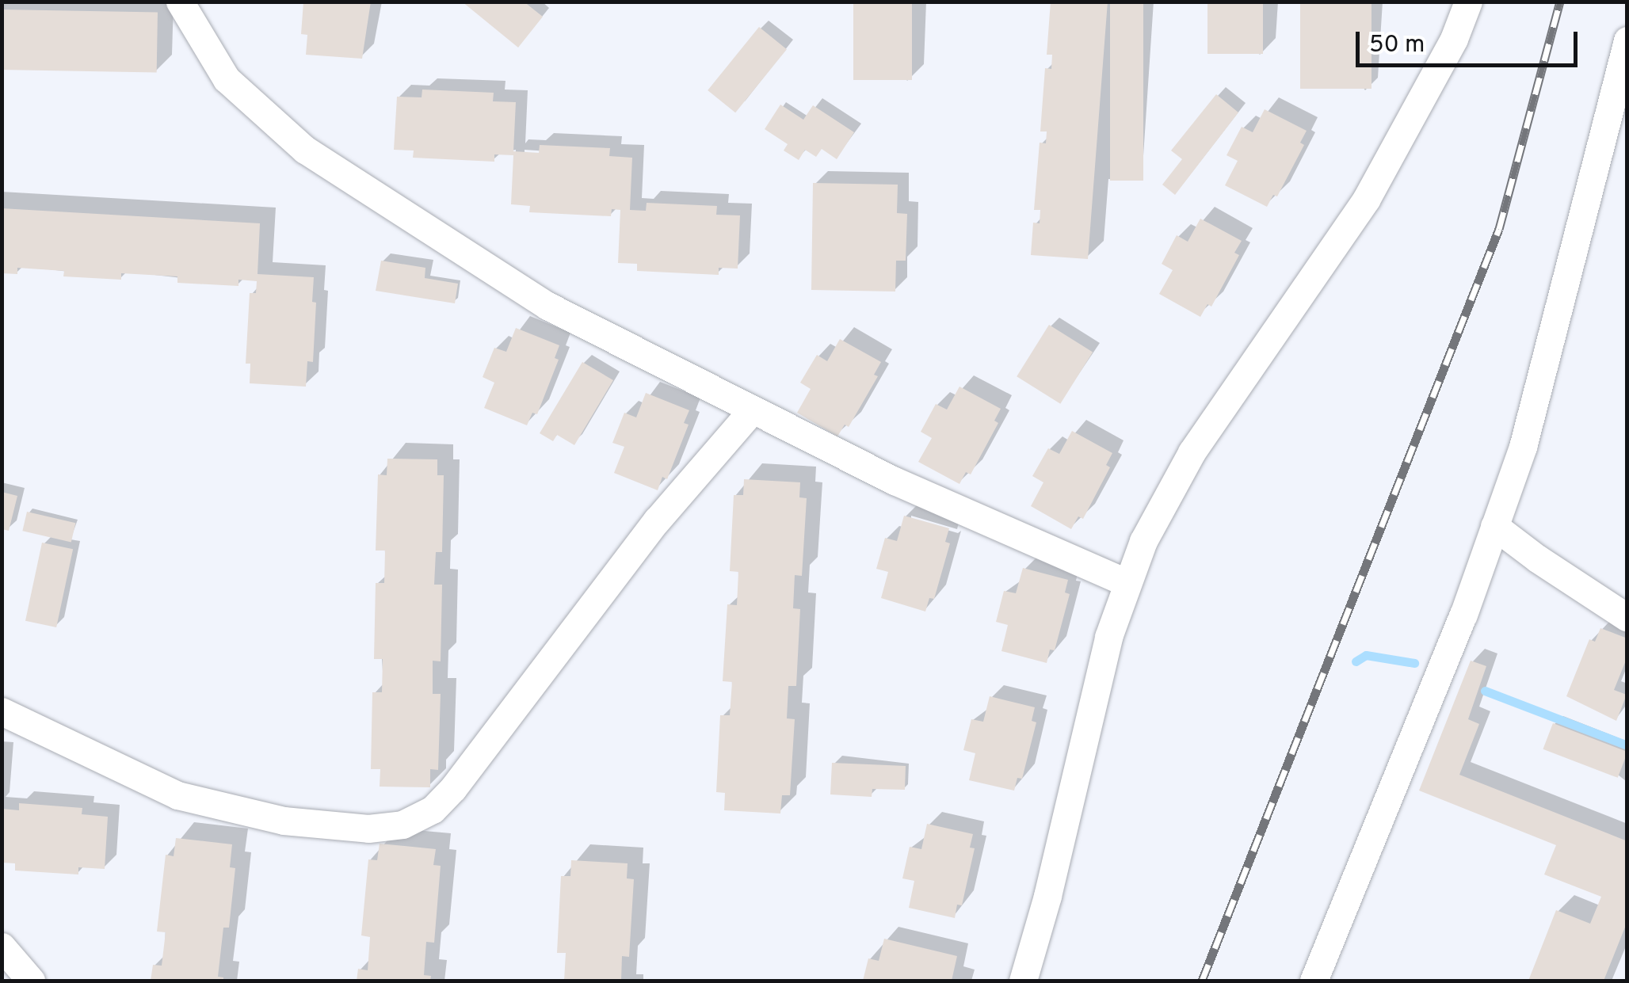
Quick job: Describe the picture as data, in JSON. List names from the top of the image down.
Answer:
{
  "scale_bar": "50 m"
}
